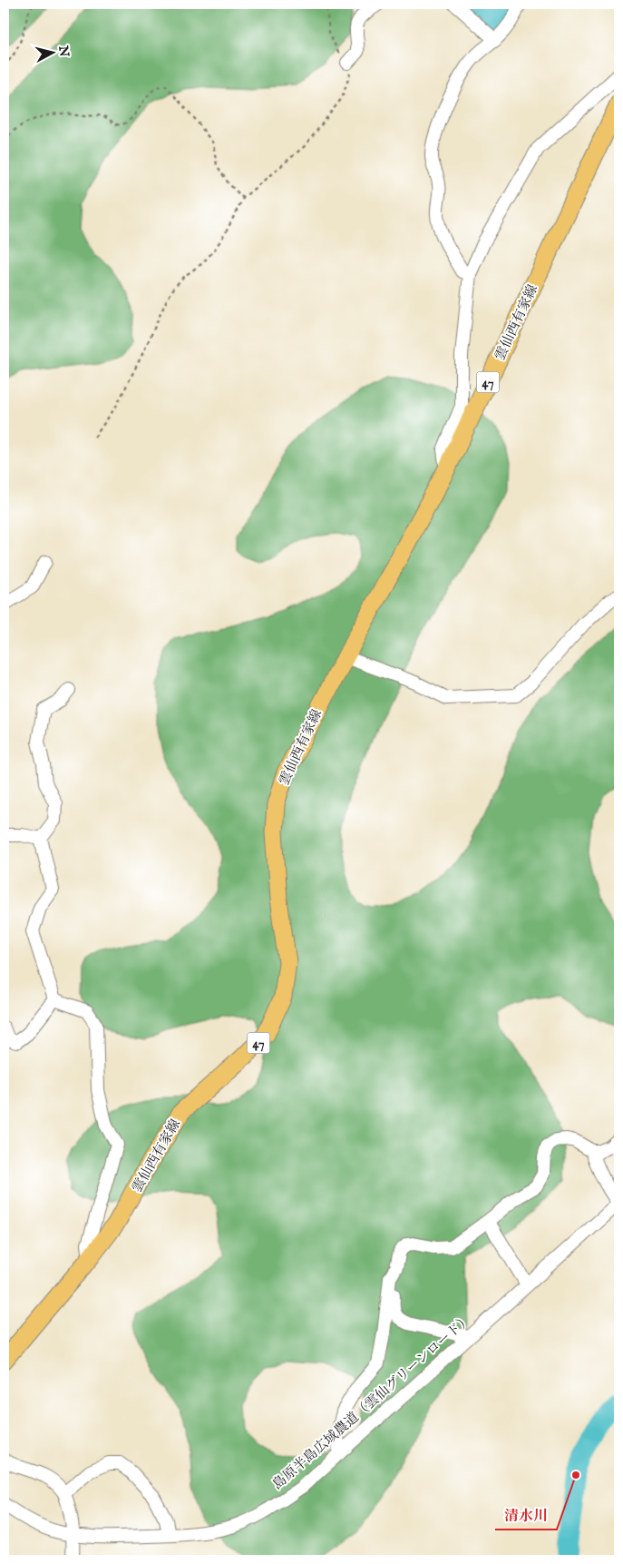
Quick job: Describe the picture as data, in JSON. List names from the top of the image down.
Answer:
{
  "streets": {
    "main road": ["雲仙西有家線", "47"],
    "street": ["島原半島広域農道（雲仙グリーンロード）"]
  },
  "places": ["清水川"],
  "north": "right"
}
